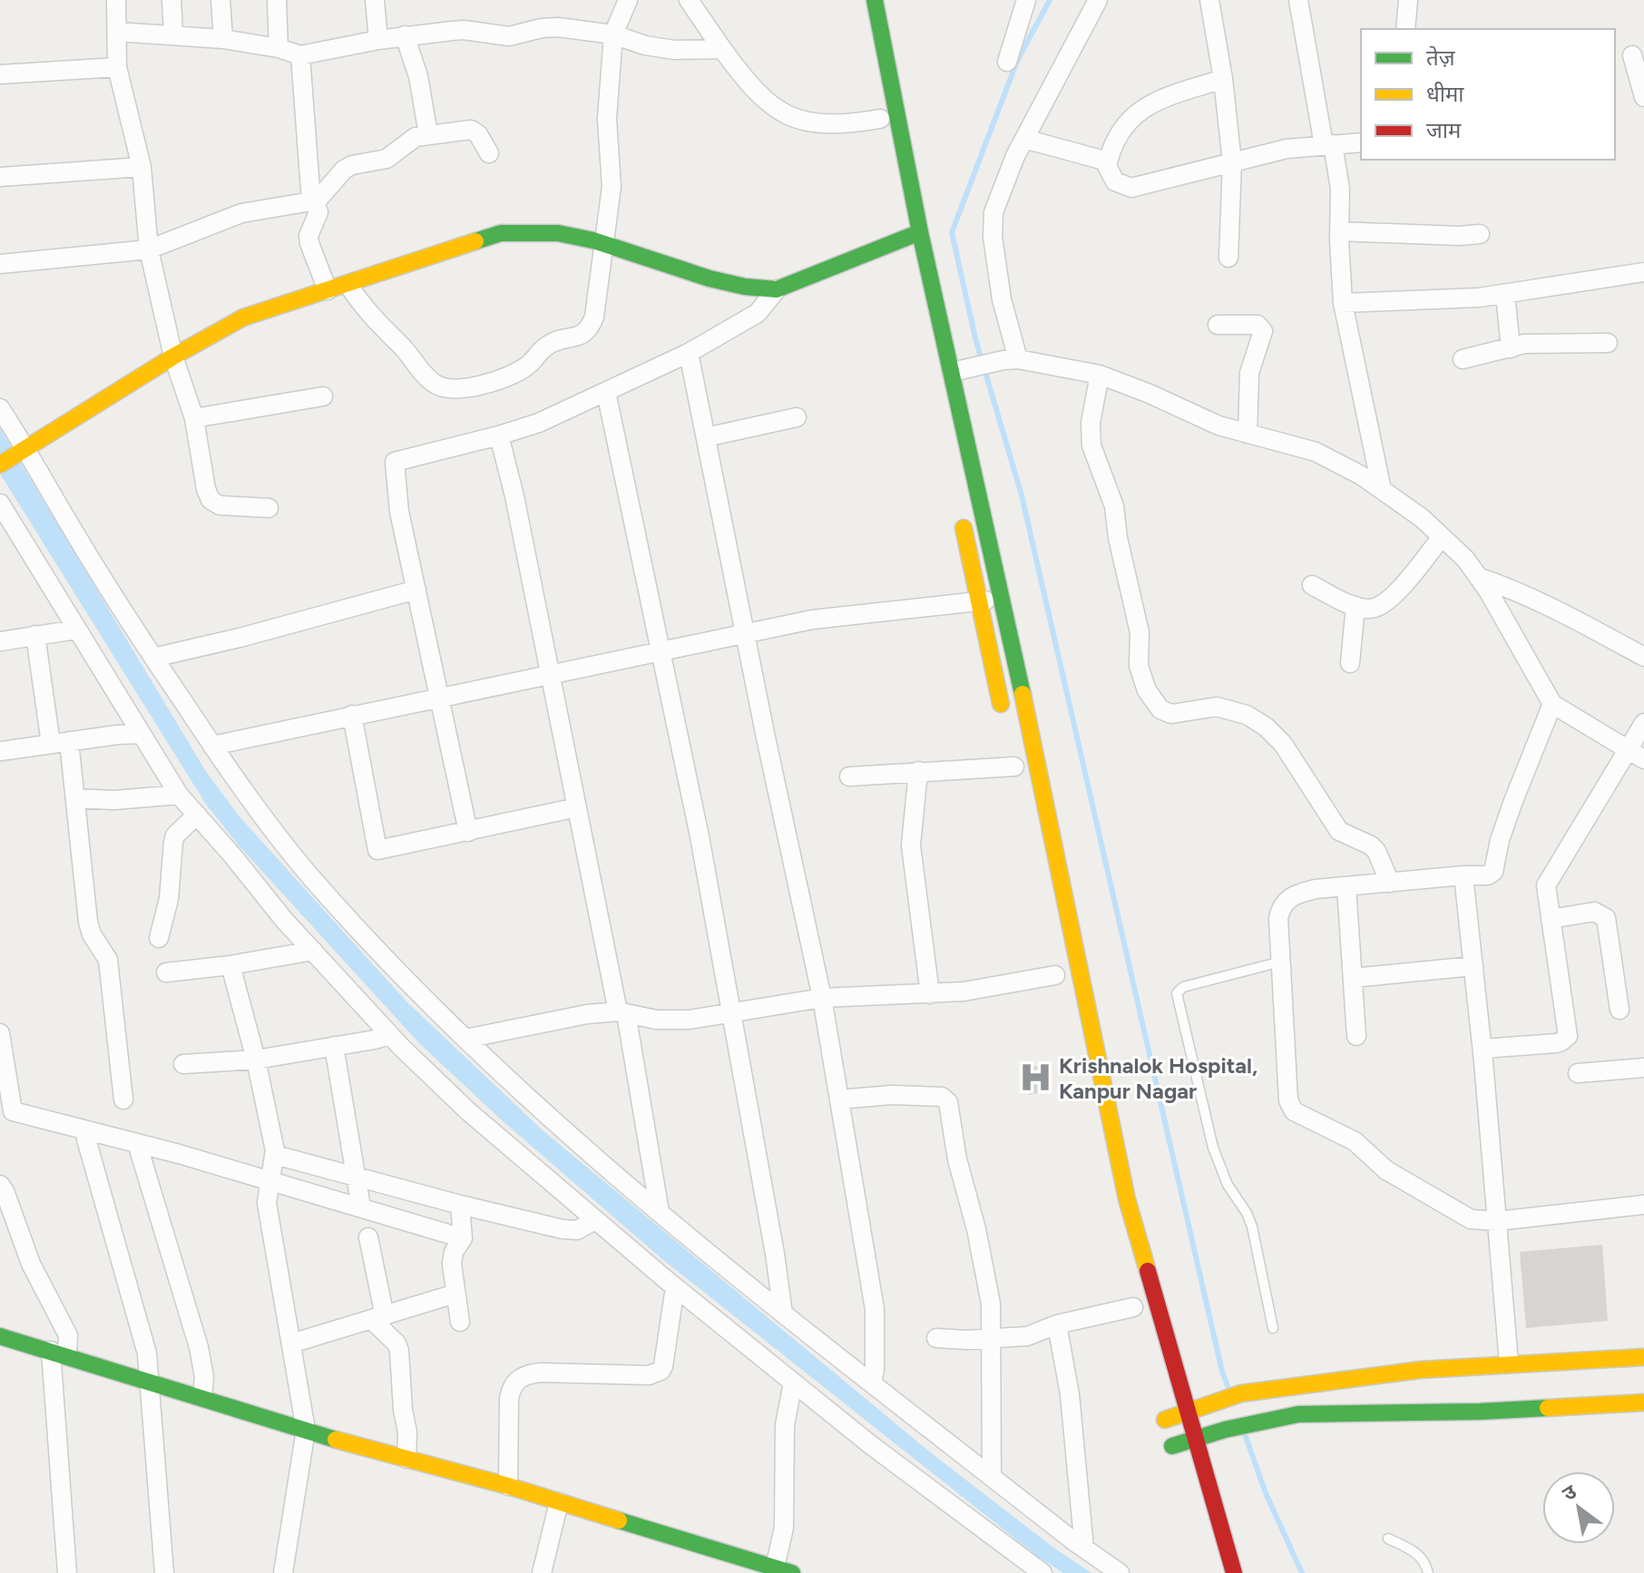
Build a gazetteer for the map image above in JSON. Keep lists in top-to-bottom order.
{
  "places": {
    "hospital": ["Krishnalok Hospital, Kanpur Nagar"]
  },
  "legend": ["तेज़", "धीमा", "जाम"],
  "north": "top left"
}
